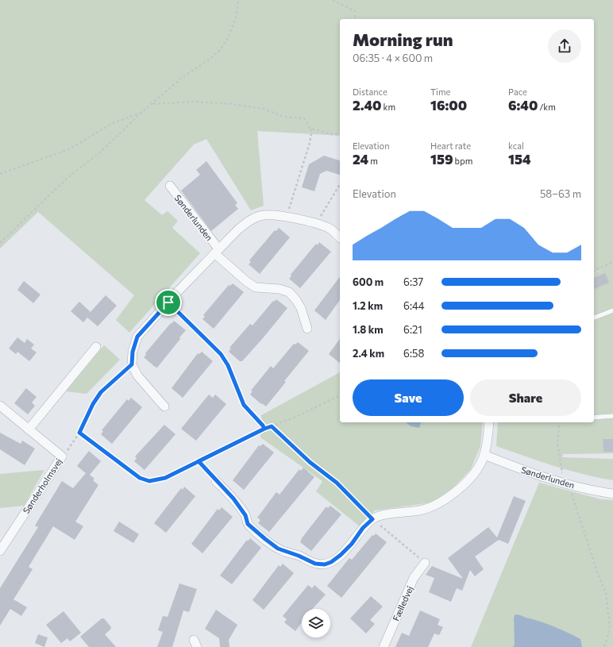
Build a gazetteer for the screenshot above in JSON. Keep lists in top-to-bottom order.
{
  "streets": {
    "street": ["Sønderlunden", "Sønderholmsvej", "Fælledvej"]
  },
  "page": {
    "heading": ["Morning run", "06:35 · 4 × 600 m"],
    "stats": [
      ["Distance", "2.40 km"],
      ["Time", "16:00"],
      ["Pace", "6:40 /km"],
      ["Elevation", "24 m"],
      ["Heart rate", "159 bpm"],
      ["kcal", "154"]
    ],
    "chart": ["Elevation", "58–63 m"],
    "list": [
      {
        "name": "600 m",
        "note": "6:37"
      },
      {
        "name": "1.2 km",
        "note": "6:44"
      },
      {
        "name": "1.8 km",
        "note": "6:21"
      },
      {
        "name": "2.4 km",
        "note": "6:58"
      }
    ],
    "buttons": ["Save", "Share"]
  }
}
